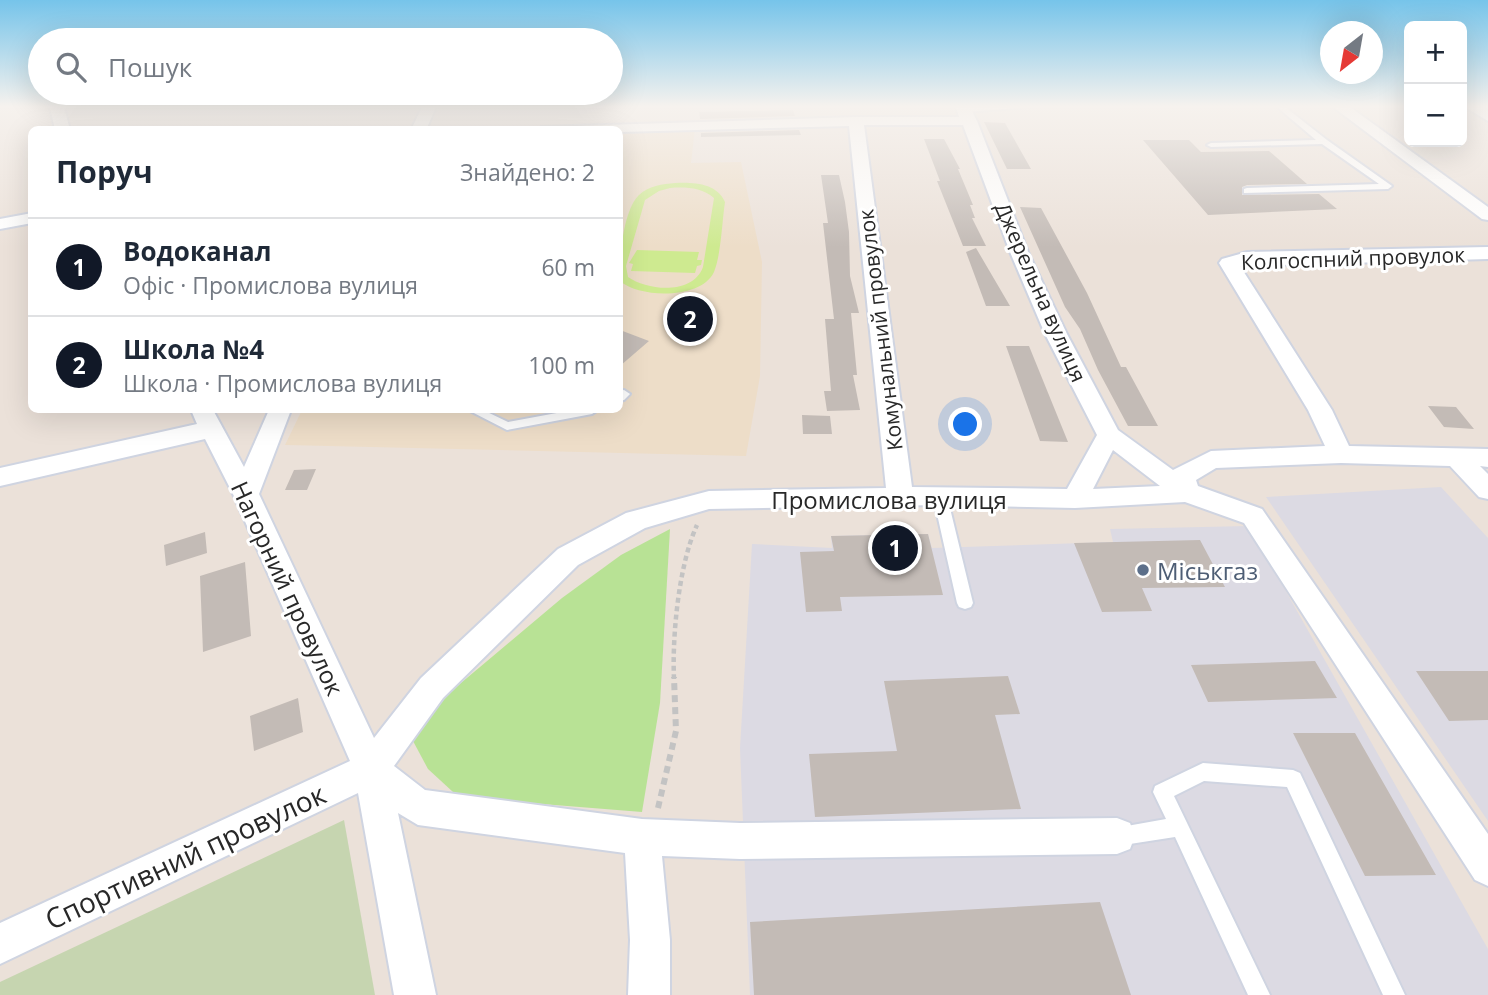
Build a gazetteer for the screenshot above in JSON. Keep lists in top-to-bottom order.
{
  "streets": {
    "street": [
      "Колгоспний провулок",
      "Джерельна вулиця",
      "Комунальний провулок",
      "Промислова вулиця",
      "Нагорний провулок",
      "Спортивний провулок"
    ]
  },
  "crossings": [
    ["Комунальний провулок", "Промислова вулиця"],
    ["Промислова вулиця", "Нагорний провулок"],
    ["Промислова вулиця", "Спортивний провулок"],
    ["Нагорний провулок", "Спортивний провулок"]
  ],
  "places": ["Міськгаз"],
  "north": "bottom left",
  "page": {
    "map_buttons": ["+", "−"],
    "search": "Пошук",
    "heading": ["Поруч", "Знайдено: 2"],
    "list": [
      {
        "mark": "1",
        "name": "Водоканал",
        "note": "Офіс · Промислова вулиця",
        "value": "60 m"
      },
      {
        "mark": "2",
        "name": "Школа №4",
        "note": "Школа · Промислова вулиця",
        "value": "100 m"
      }
    ],
    "pins": ["2", "1"]
  }
}
